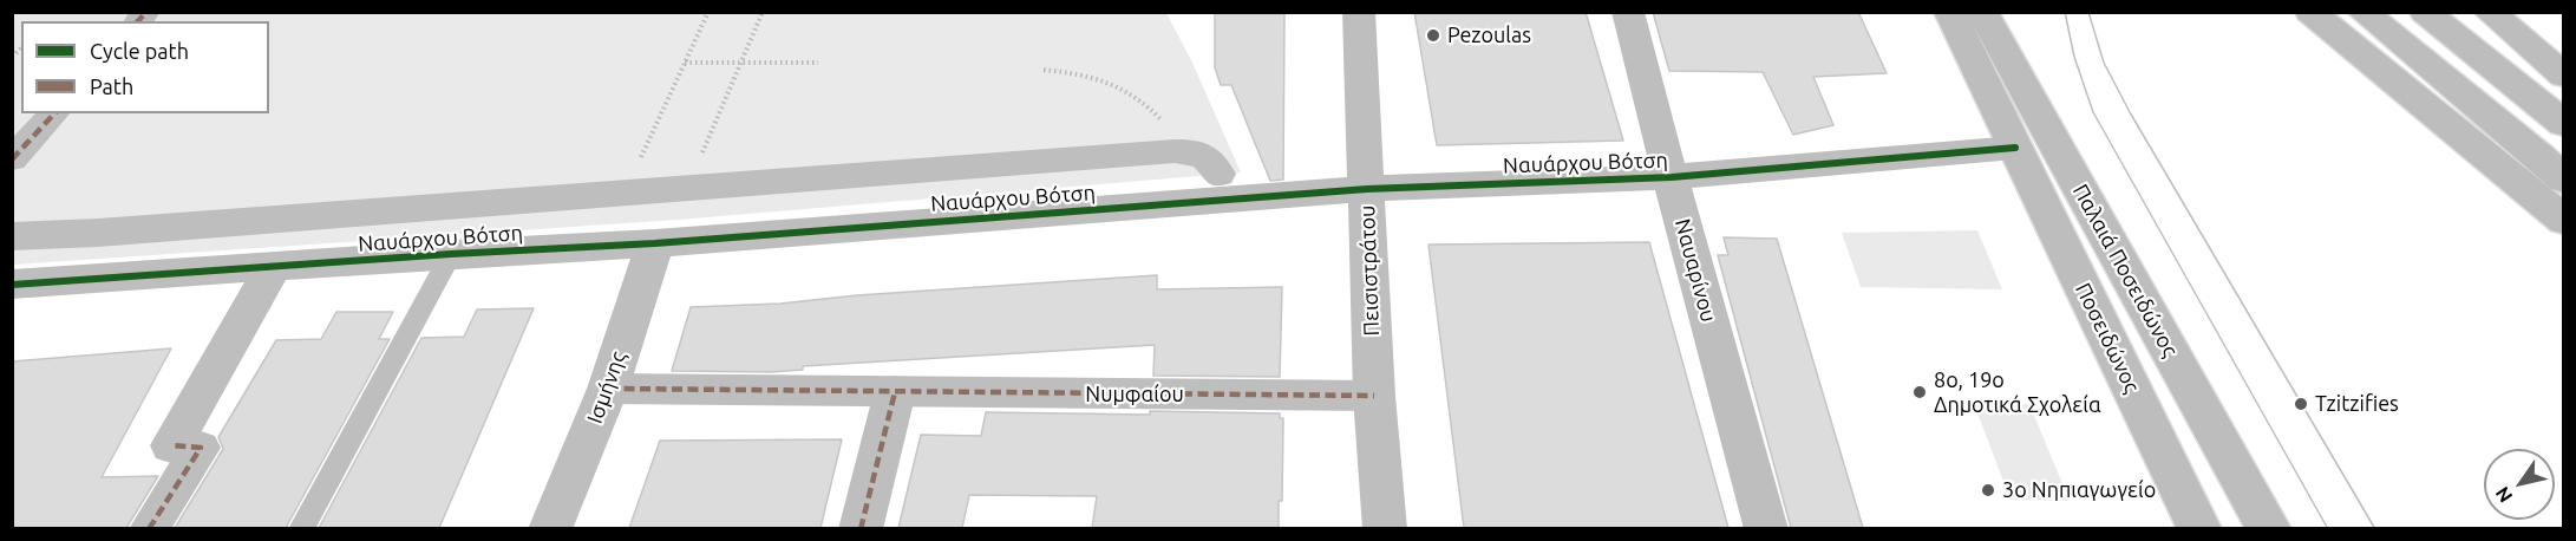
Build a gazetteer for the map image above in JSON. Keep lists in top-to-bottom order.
{
  "streets": {
    "main road": ["Παλαιά Ποσειδώνος", "Ποσειδώνος"],
    "street": [
      "Ναυάρχου Βότση",
      "Πεισιστράτου",
      "Ναυαρίνου",
      "Ισμήνης",
      "Νυμφαίου"
    ]
  },
  "crossings": [
    ["Ναυάρχου Βότση", "Πεισιστράτου"],
    ["Ναυάρχου Βότση", "Ναυαρίνου"],
    ["Ναυάρχου Βότση", "Ποσειδώνος"],
    ["Ναυάρχου Βότση", "Ισμήνης"],
    ["Πεισιστράτου", "Νυμφαίου"],
    ["Ισμήνης", "Νυμφαίου"]
  ],
  "places": [
    "Pezoulas",
    "8ο, 19ο Δημοτικά Σχολεία",
    "Tzitzifies",
    "3ο Νηπιαγωγείο"
  ],
  "legend": ["Cycle path", "Path"],
  "north": "bottom left"
}
